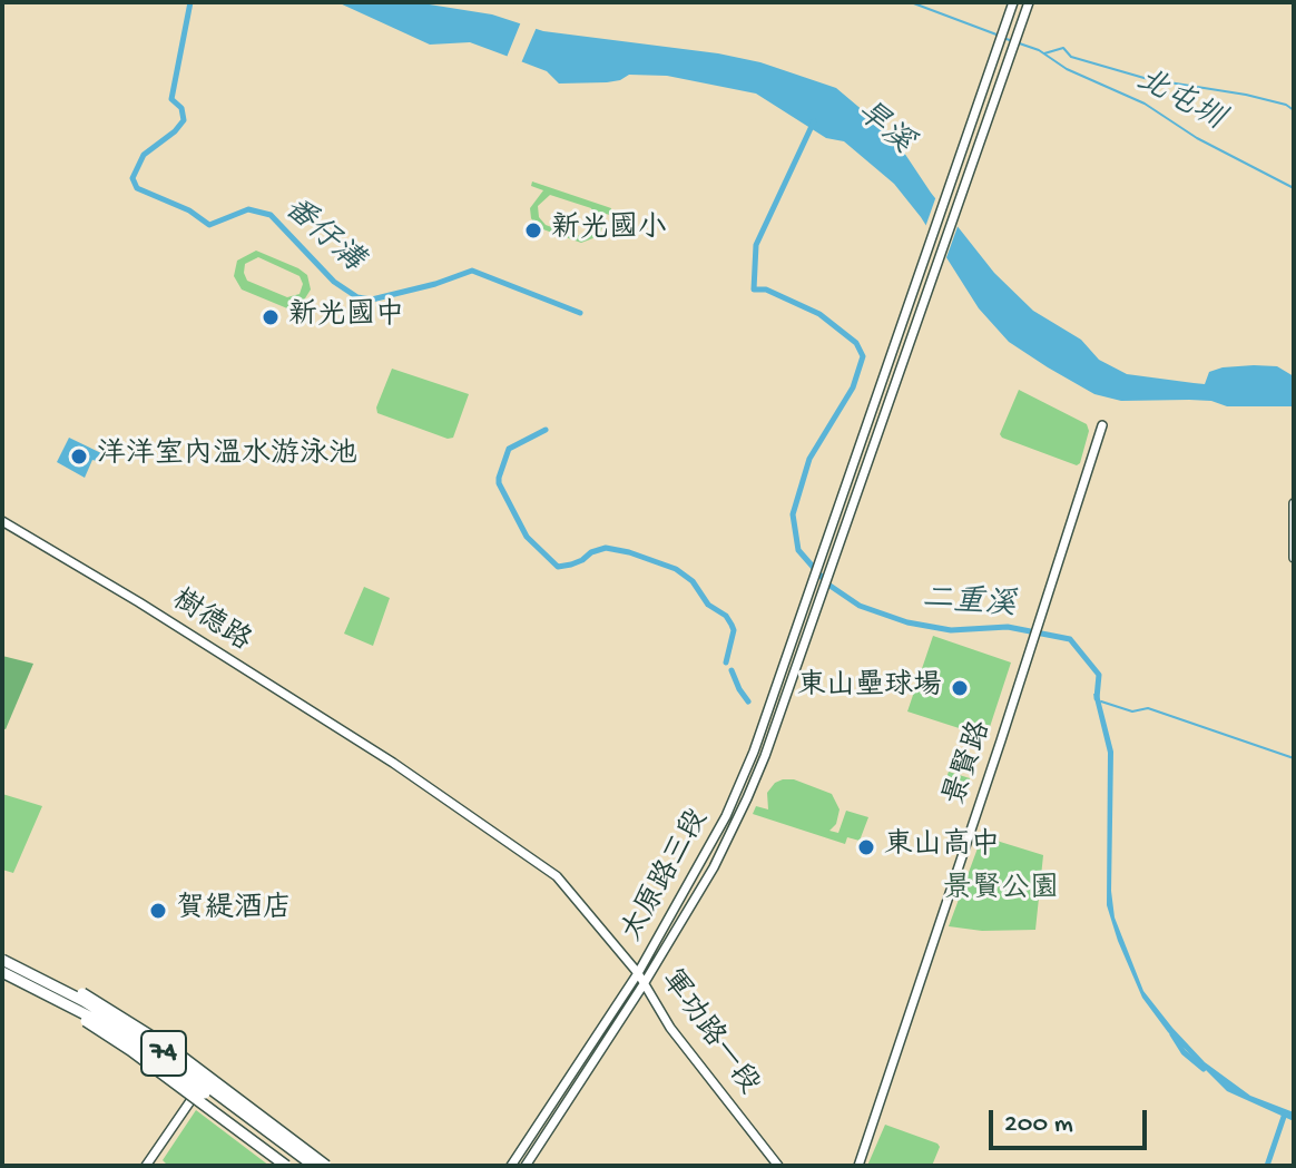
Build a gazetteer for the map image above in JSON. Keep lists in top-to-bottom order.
{
  "streets": {
    "highway": ["74"],
    "main road": [
      "樹德路",
      "景賢路",
      "太原路三段",
      "軍功路一段"
    ]
  },
  "crossings": [
    ["樹德路", "軍功路一段"],
    ["太原路三段", "軍功路一段"]
  ],
  "water": [
    "北屯圳",
    "旱溪",
    "番仔溝",
    "二重溪"
  ],
  "parks": ["景賢公園"],
  "places": [
    "新光國小",
    "新光國中",
    "洋洋室內溫水游泳池",
    "東山壘球場",
    "東山高中",
    "賀緹酒店"
  ],
  "scale_bar": "200 m"
}
